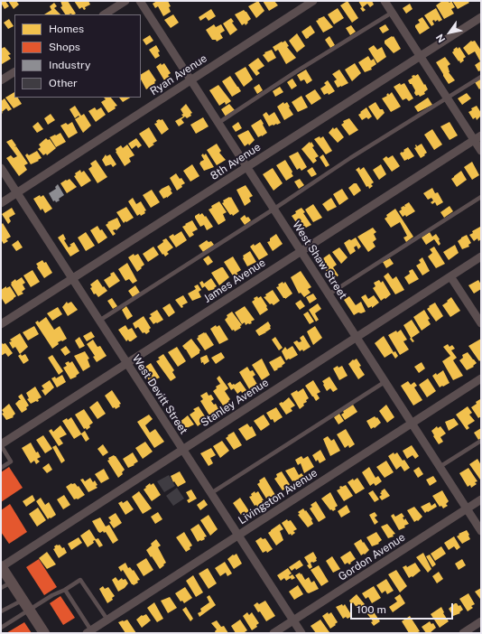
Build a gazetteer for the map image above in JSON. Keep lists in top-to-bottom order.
{
  "streets": {
    "street": [
      "Ryan Avenue",
      "8th Avenue",
      "West Shaw Street",
      "James Avenue",
      "West Devitt Street",
      "Stanley Avenue",
      "Livingston Avenue",
      "Gordon Avenue"
    ]
  },
  "crossings": [
    ["Ryan Avenue", "West Shaw Street"],
    ["Ryan Avenue", "West Devitt Street"],
    ["8th Avenue", "West Shaw Street"],
    ["8th Avenue", "West Devitt Street"],
    ["West Shaw Street", "James Avenue"],
    ["West Shaw Street", "Stanley Avenue"],
    ["West Shaw Street", "Livingston Avenue"],
    ["West Shaw Street", "Gordon Avenue"],
    ["James Avenue", "West Devitt Street"],
    ["West Devitt Street", "Stanley Avenue"],
    ["West Devitt Street", "Livingston Avenue"],
    ["West Devitt Street", "Gordon Avenue"]
  ],
  "legend": [
    "Homes",
    "Shops",
    "Industry",
    "Other"
  ],
  "scale_bar": "100 m",
  "north": "bottom left"
}
